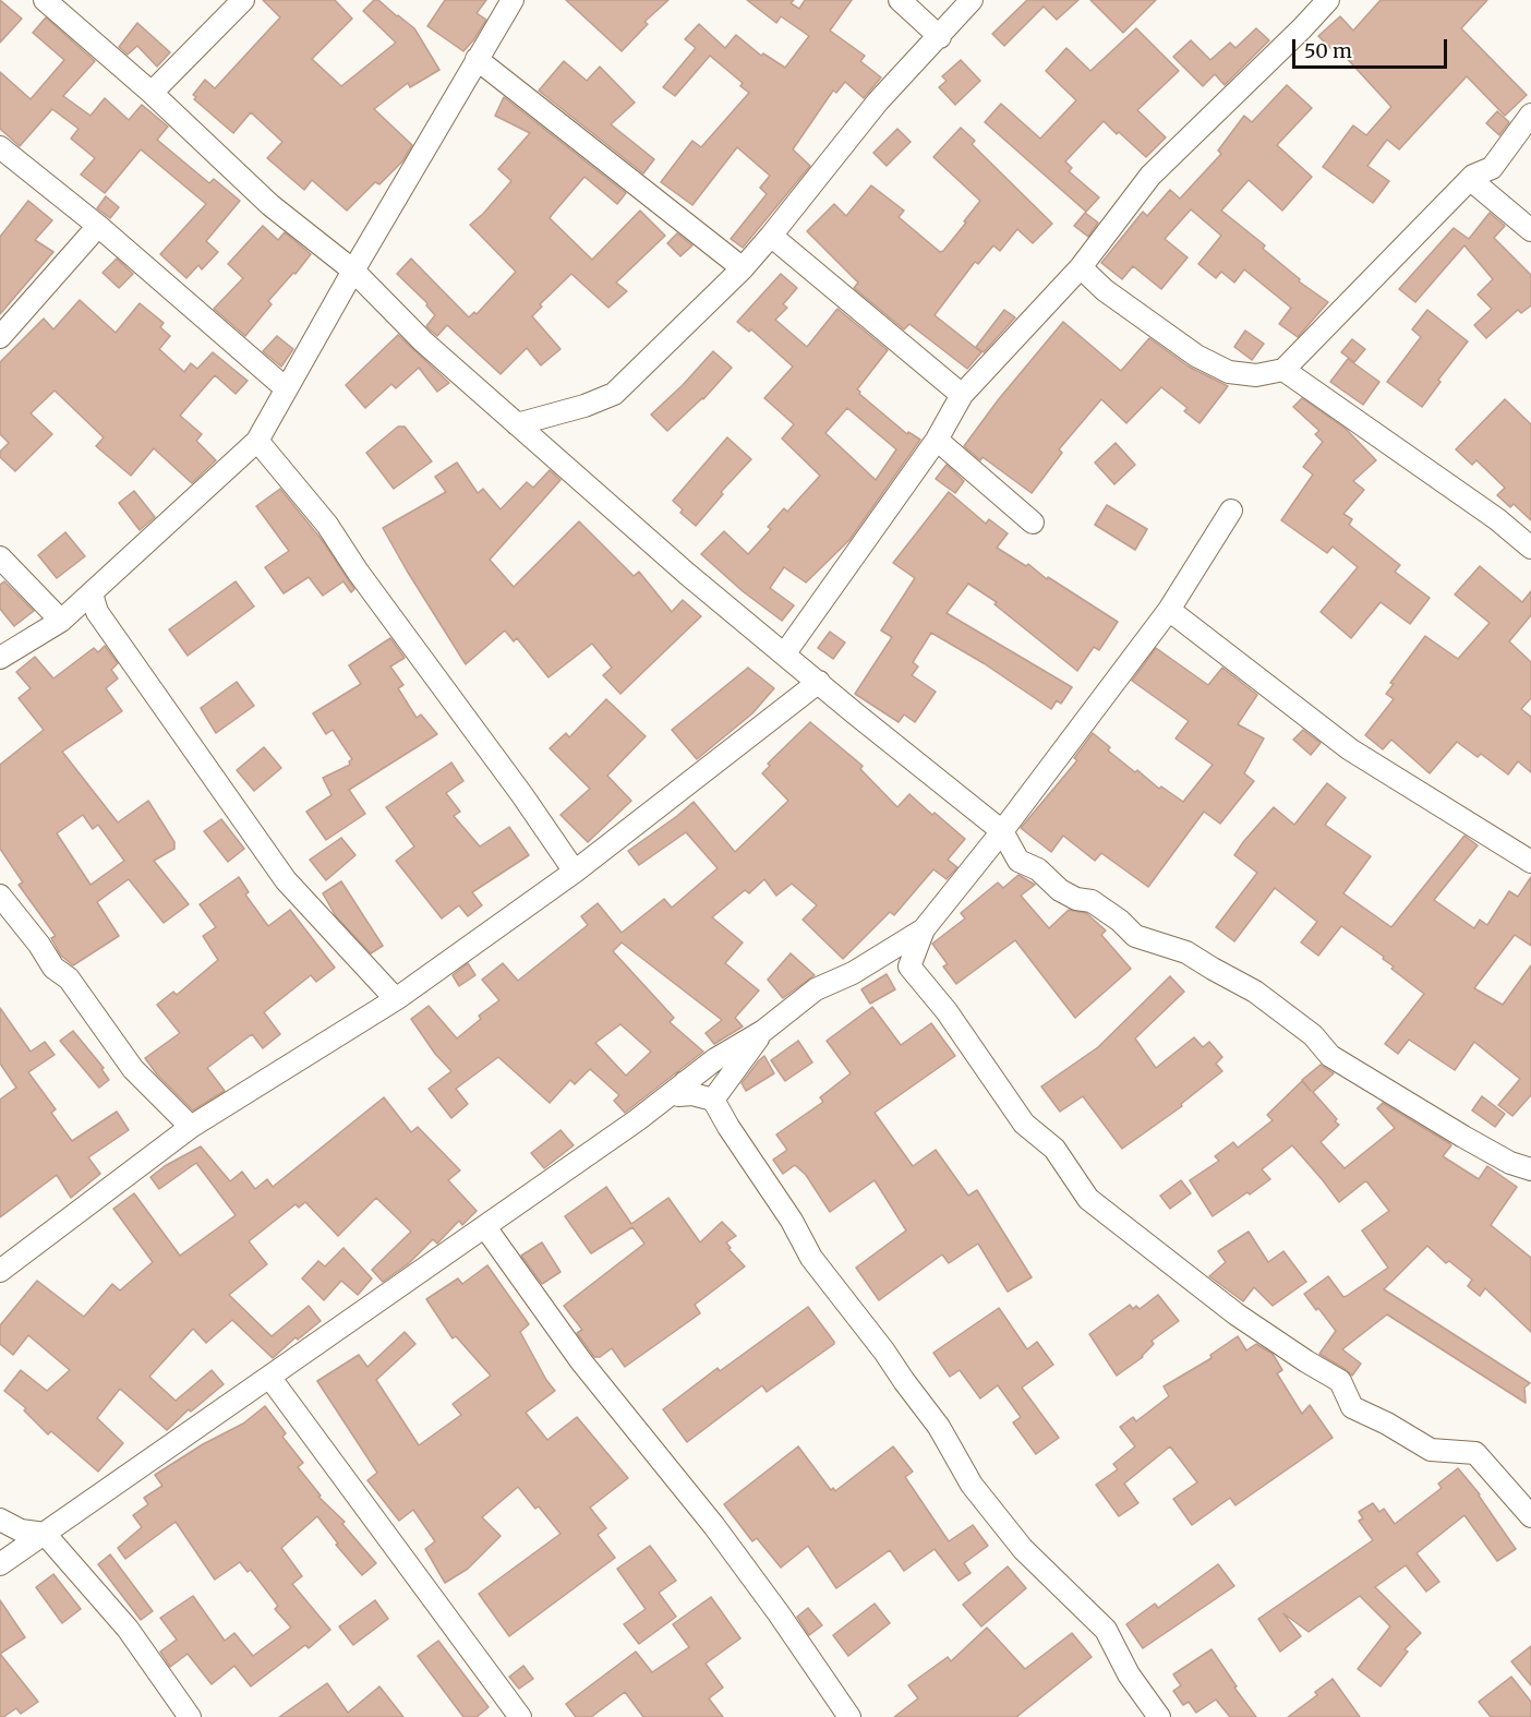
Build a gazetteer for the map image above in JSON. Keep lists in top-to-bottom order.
{
  "scale_bar": "50 m"
}
